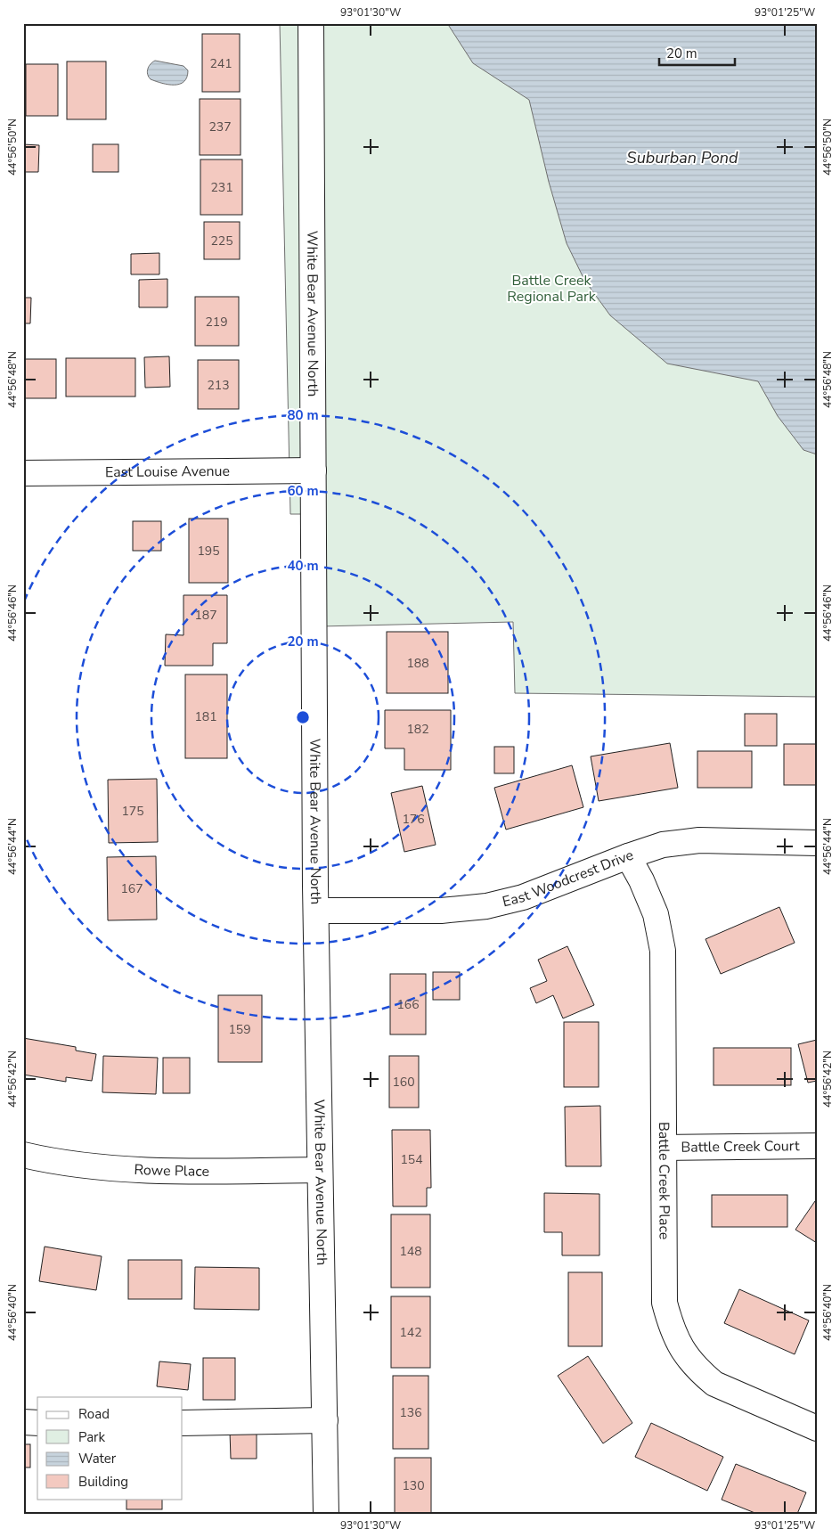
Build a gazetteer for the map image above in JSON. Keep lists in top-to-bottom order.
{
  "streets": {
    "street": [
      "White Bear Avenue North",
      "East Louise Avenue",
      "East Woodcrest Drive",
      "Battle Creek Court",
      "Rowe Place",
      "Battle Creek Place"
    ]
  },
  "crossings": [
    ["White Bear Avenue North", "East Louise Avenue"],
    ["White Bear Avenue North", "East Woodcrest Drive"],
    ["White Bear Avenue North", "Rowe Place"],
    ["East Woodcrest Drive", "Battle Creek Place"],
    ["Battle Creek Court", "Battle Creek Place"]
  ],
  "water": ["Suburban Pond"],
  "parks": ["Battle Creek Regional Park"],
  "house_numbers": [
    "241",
    "237",
    "231",
    "225",
    "219",
    "213",
    "195",
    "187",
    "188",
    "181",
    "182",
    "175",
    "176",
    "167",
    "166",
    "159",
    "160",
    "154",
    "148",
    "142",
    "136",
    "130"
  ],
  "legend": [
    "Road",
    "Park",
    "Water",
    "Building"
  ],
  "scale_bar": "20 m",
  "coordinates": [
    "93°01'30\"W",
    "93°01'25\"W",
    "44°56'50\"N",
    "44°56'48\"N",
    "44°56'46\"N",
    "44°56'44\"N",
    "44°56'42\"N",
    "44°56'40\"N"
  ],
  "rings": [
    "80 m",
    "60 m",
    "40 m",
    "20 m"
  ]
}
